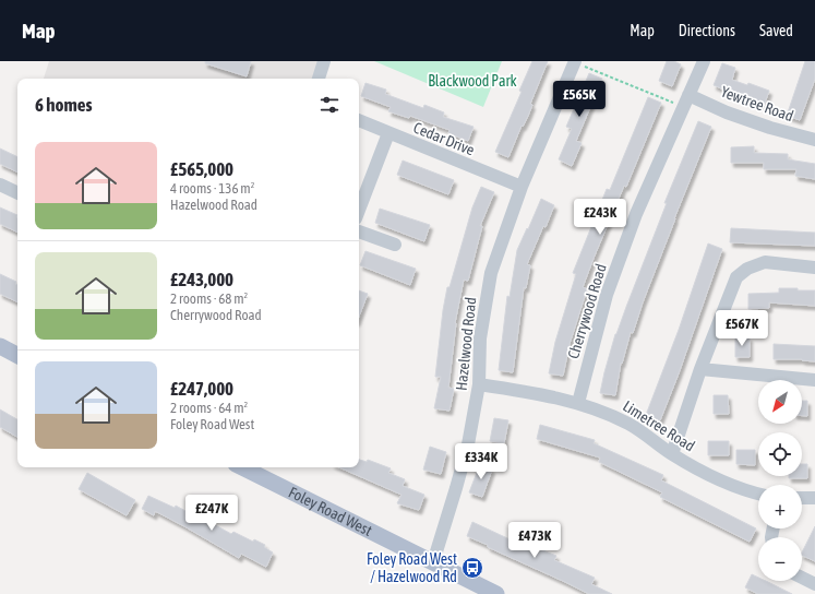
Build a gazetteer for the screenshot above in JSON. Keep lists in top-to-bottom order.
{
  "streets": {
    "main road": ["Foley Road West"],
    "street": [
      "Yewtree Road",
      "Cedar Drive",
      "Cherrywood Road",
      "Hazelwood Road",
      "Limetree Road"
    ]
  },
  "crossings": [
    ["Yewtree Road", "Cherrywood Road"],
    ["Cedar Drive", "Hazelwood Road"],
    ["Cherrywood Road", "Limetree Road"],
    ["Hazelwood Road", "Limetree Road"],
    ["Hazelwood Road", "Foley Road West"]
  ],
  "parks": ["Blackwood Park"],
  "places": {
    "bus stop": ["Foley Road West / Hazelwood Rd"]
  },
  "north": "bottom left",
  "page": {
    "header": "Map",
    "nav": ["Map", "Directions", "Saved"],
    "heading": "6 homes",
    "price": [
      "£565K",
      "£243K",
      "£567K",
      "£334K",
      "£247K",
      "£473K"
    ],
    "list": [
      {
        "name": "£565,000",
        "note": "4 rooms · 136 m² · Hazelwood Road"
      },
      {
        "name": "£243,000",
        "note": "2 rooms · 68 m² · Cherrywood Road"
      },
      {
        "name": "£247,000",
        "note": "2 rooms · 64 m² · Foley Road West"
      }
    ],
    "map_buttons": ["+", "−"]
  }
}
